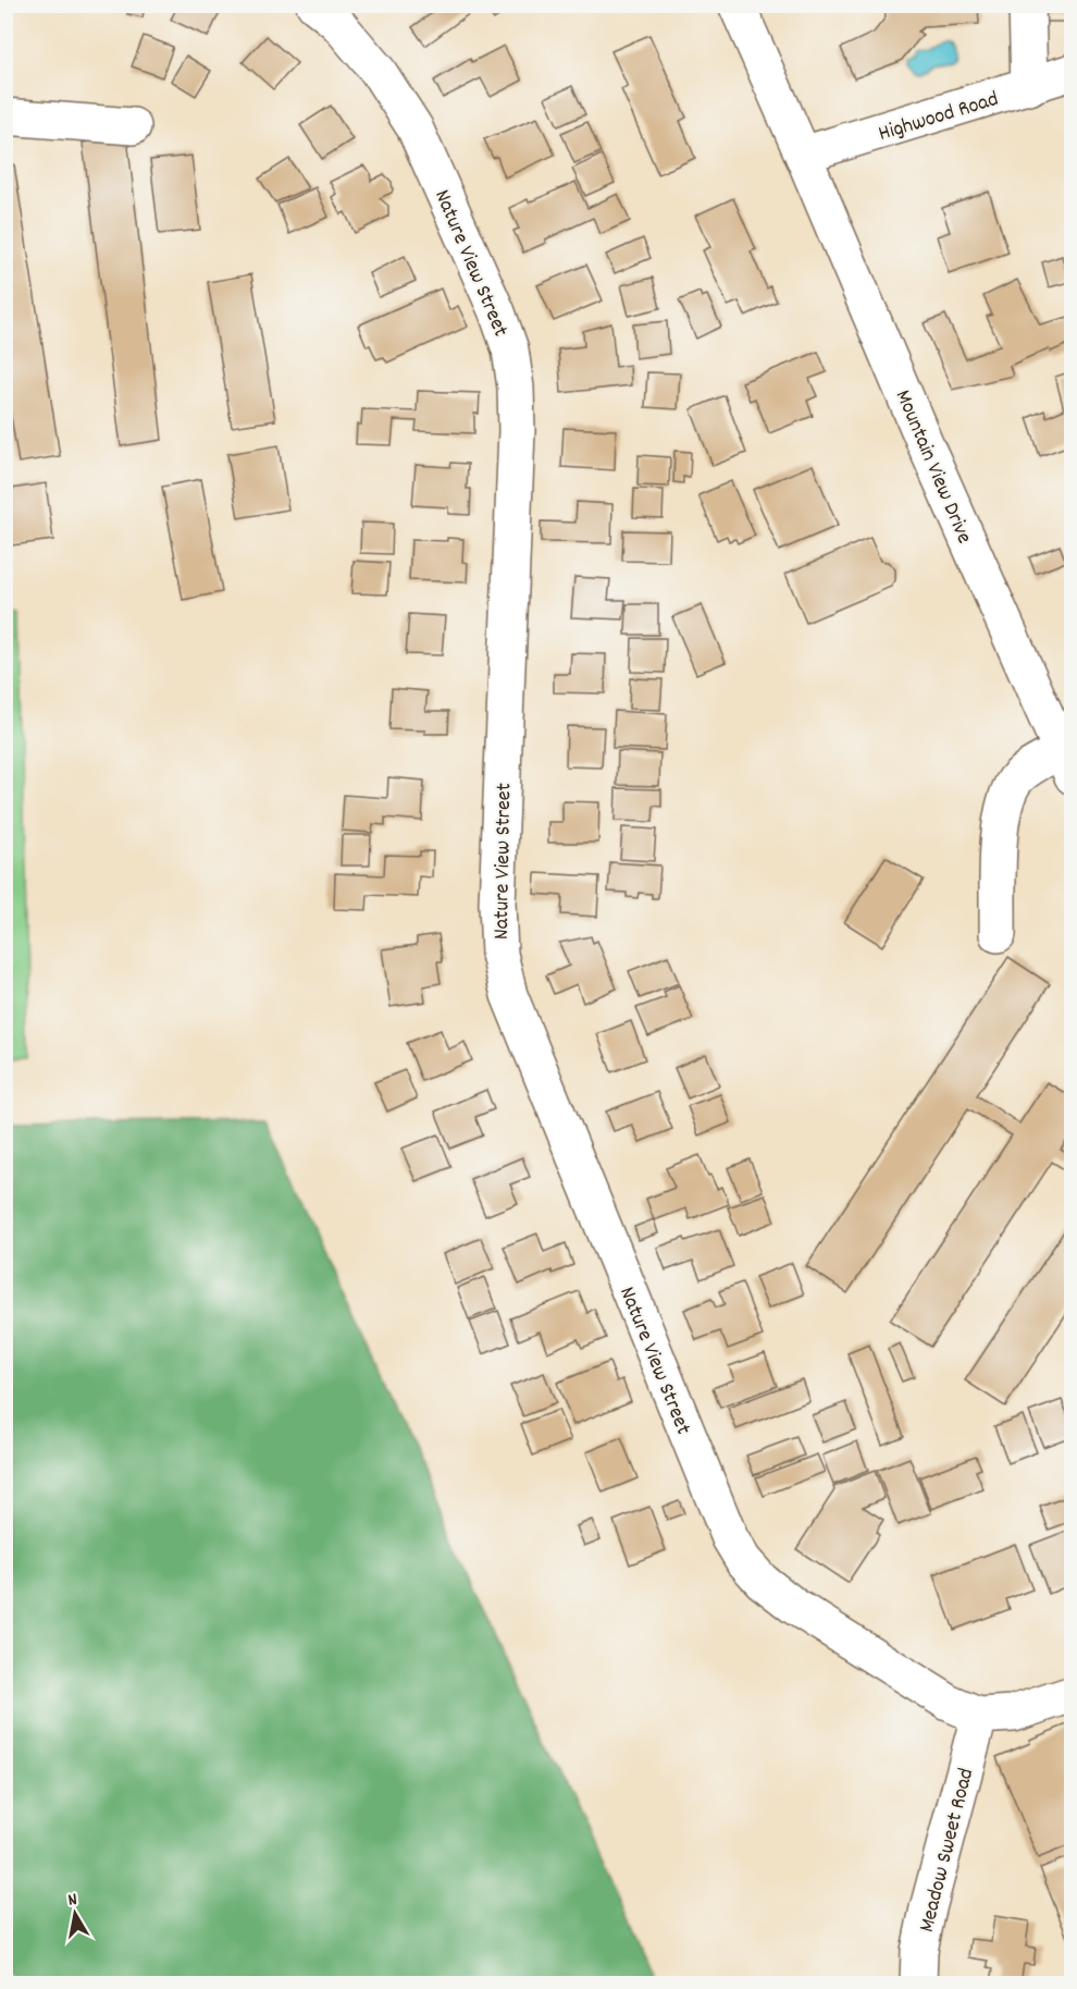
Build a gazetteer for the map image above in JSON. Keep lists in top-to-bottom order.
{
  "streets": {
    "street": [
      "Highwood Road",
      "Nature View Street",
      "Mountain View Drive",
      "Meadow Sweet Road"
    ]
  },
  "crossings": [
    ["Highwood Road", "Mountain View Drive"],
    ["Nature View Street", "Meadow Sweet Road"]
  ],
  "north": "top"
}
